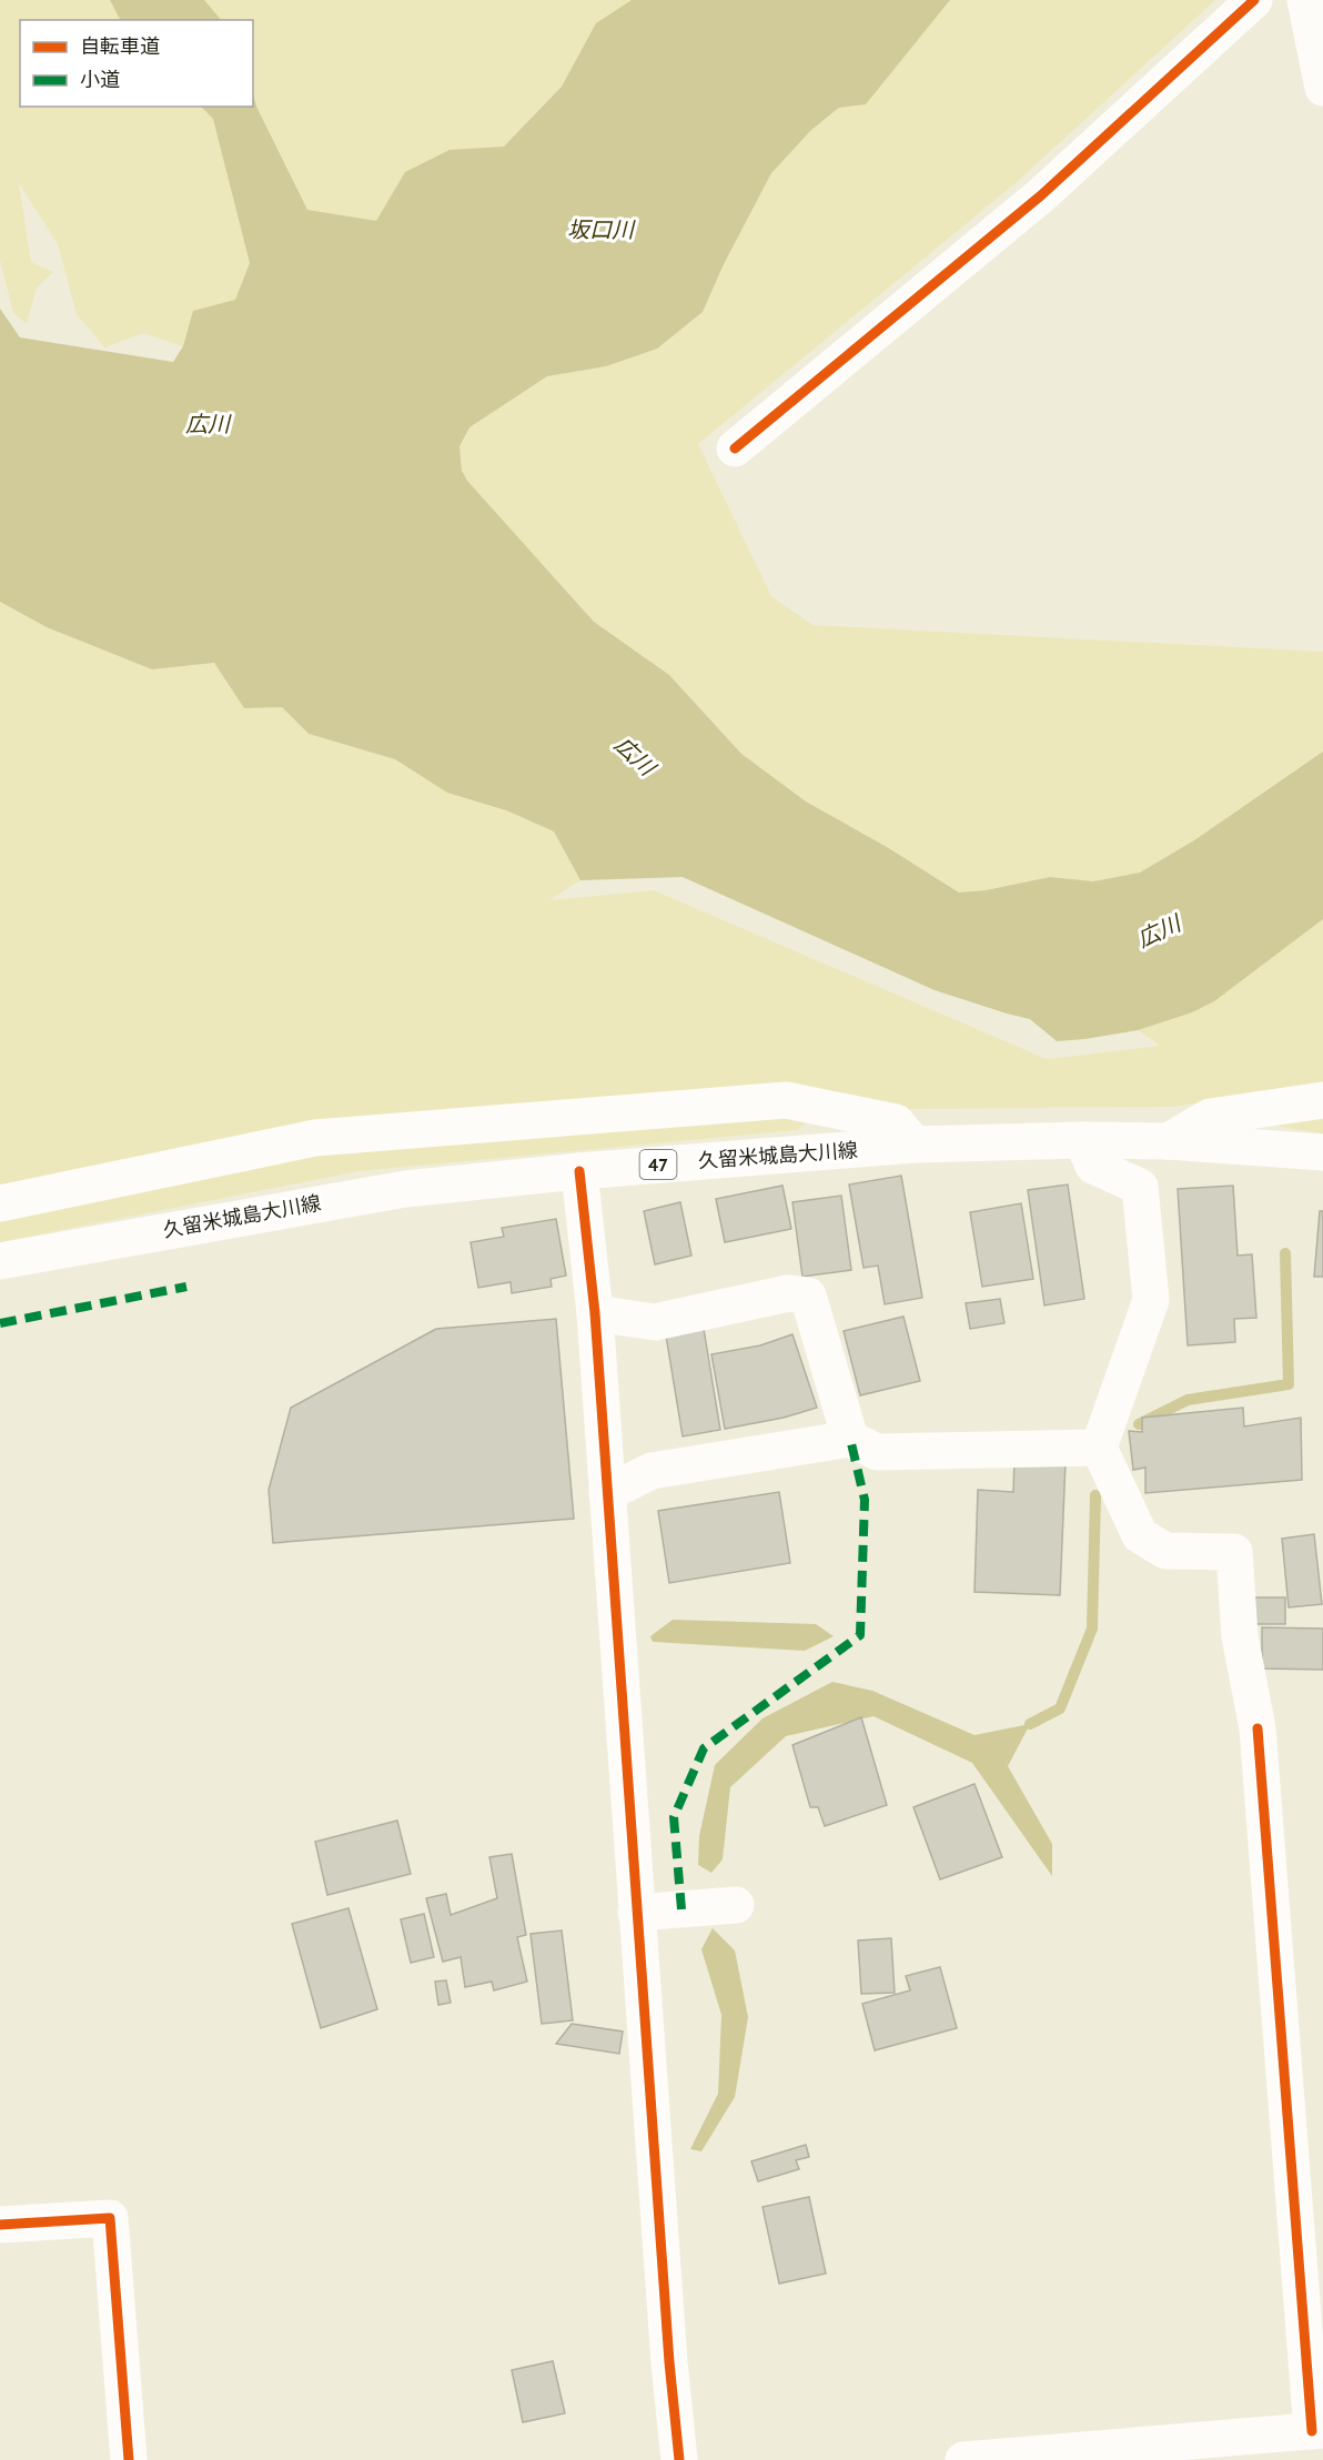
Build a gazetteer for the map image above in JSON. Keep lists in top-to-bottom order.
{
  "streets": {
    "street": ["久留米城島大川線", "47"]
  },
  "water": ["坂口川", "広川"],
  "legend": ["自転車道", "小道"]
}
